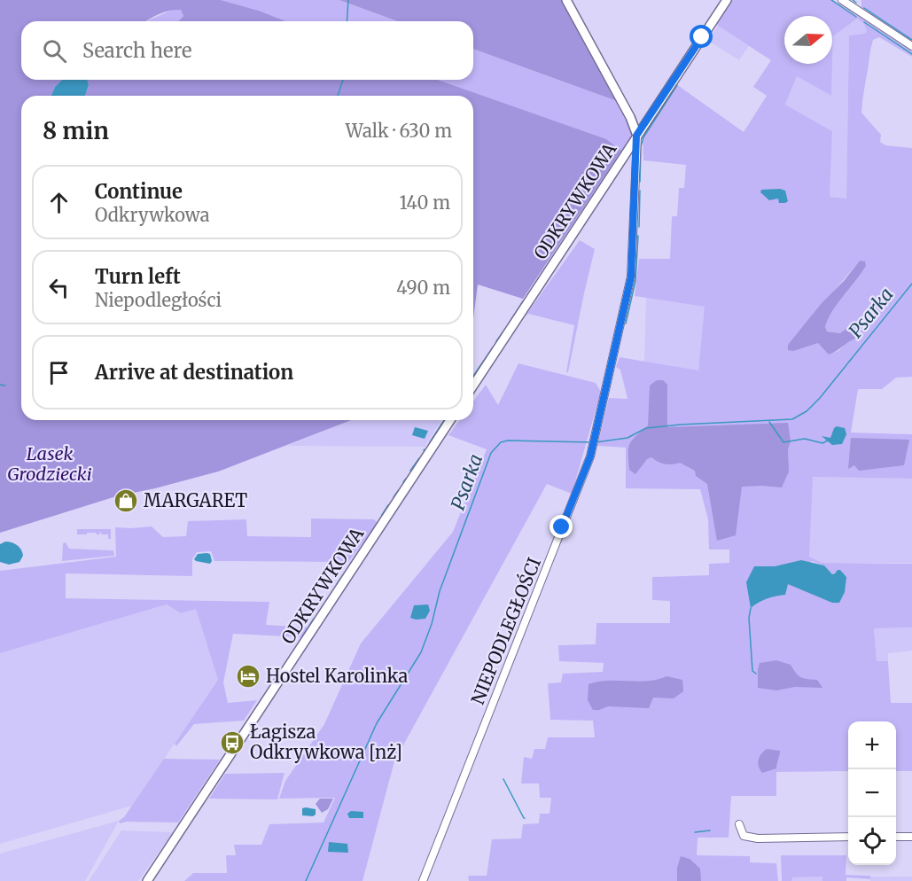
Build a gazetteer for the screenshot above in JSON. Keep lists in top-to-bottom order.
{
  "streets": {
    "street": ["ODKRYWKOWA", "NIEPODLEGŁOŚCI"]
  },
  "crossings": [
    ["ODKRYWKOWA", "NIEPODLEGŁOŚCI"]
  ],
  "water": ["Psarka"],
  "parks": ["Lasek Grodziecki"],
  "places": {
    "shop": ["MARGARET"],
    "hotel": ["Hostel Karolinka"],
    "bus stop": ["Łagisza Odkrywkowa [nż]"]
  },
  "north": "right",
  "page": {
    "search": "Search here",
    "heading": ["8 min", "Walk · 630 m"],
    "list": [
      ["Continue", "Odkrywkowa", "140 m"],
      ["Turn left", "Niepodległości", "490 m"],
      "Arrive at destination"
    ],
    "map_buttons": ["+", "−"]
  }
}
